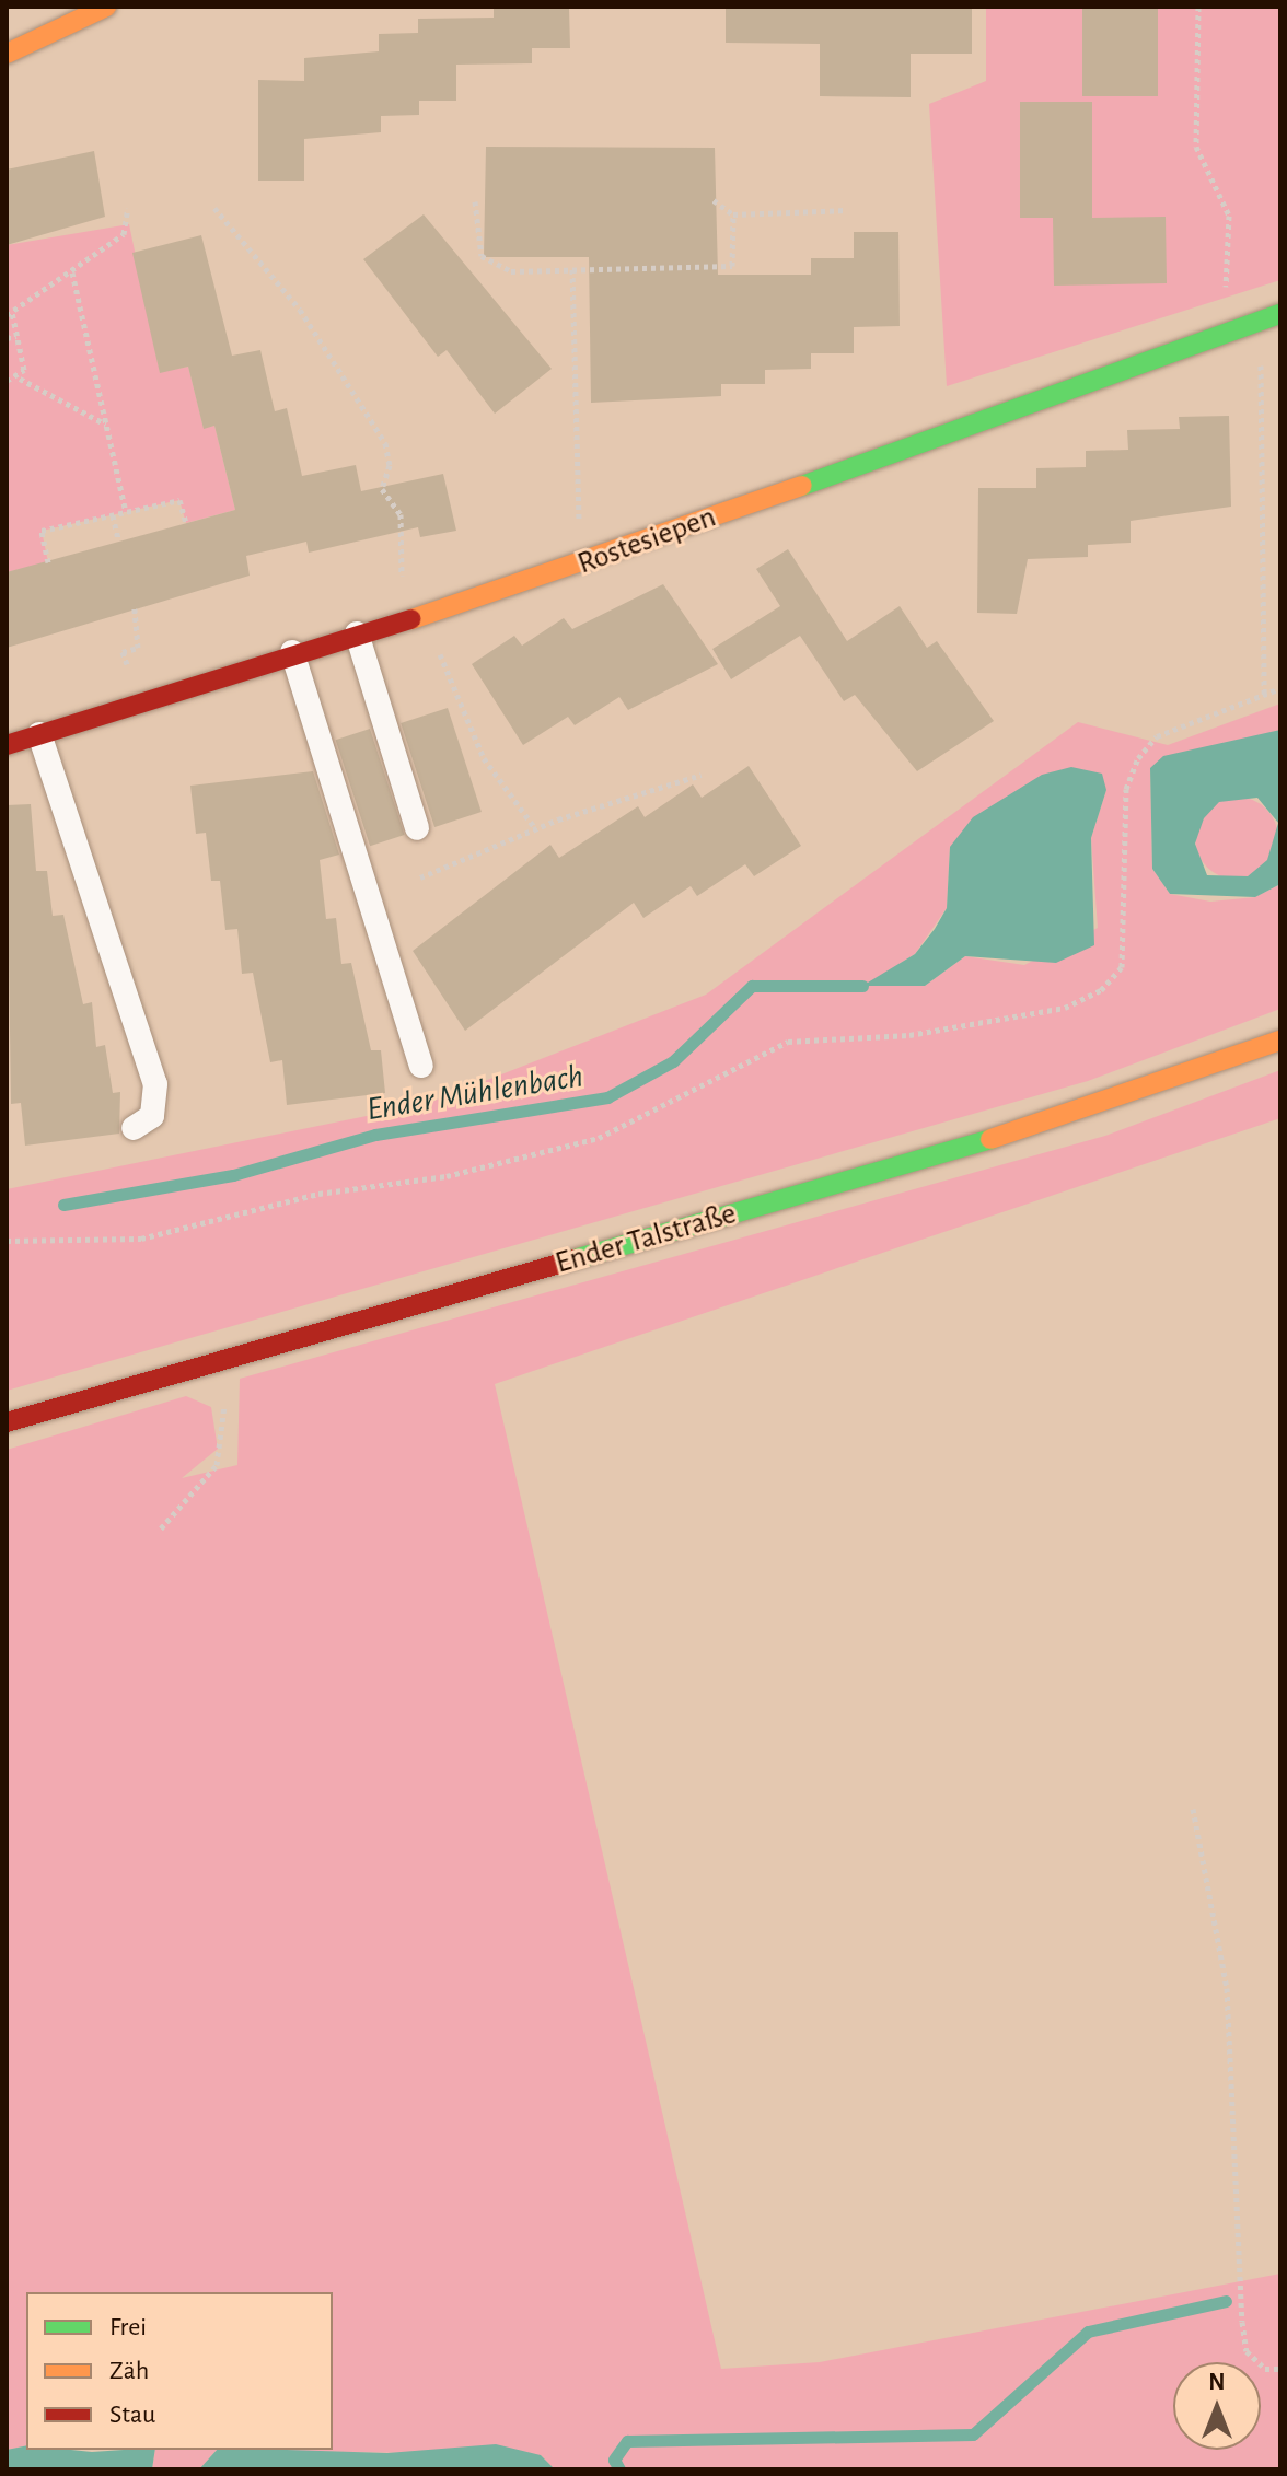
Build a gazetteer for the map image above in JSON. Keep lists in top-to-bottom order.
{
  "streets": {
    "street": ["Rostesiepen", "Ender Talstraße"]
  },
  "water": ["Ender Mühlenbach"],
  "legend": ["Frei", "Zäh", "Stau"],
  "north": "top"
}
